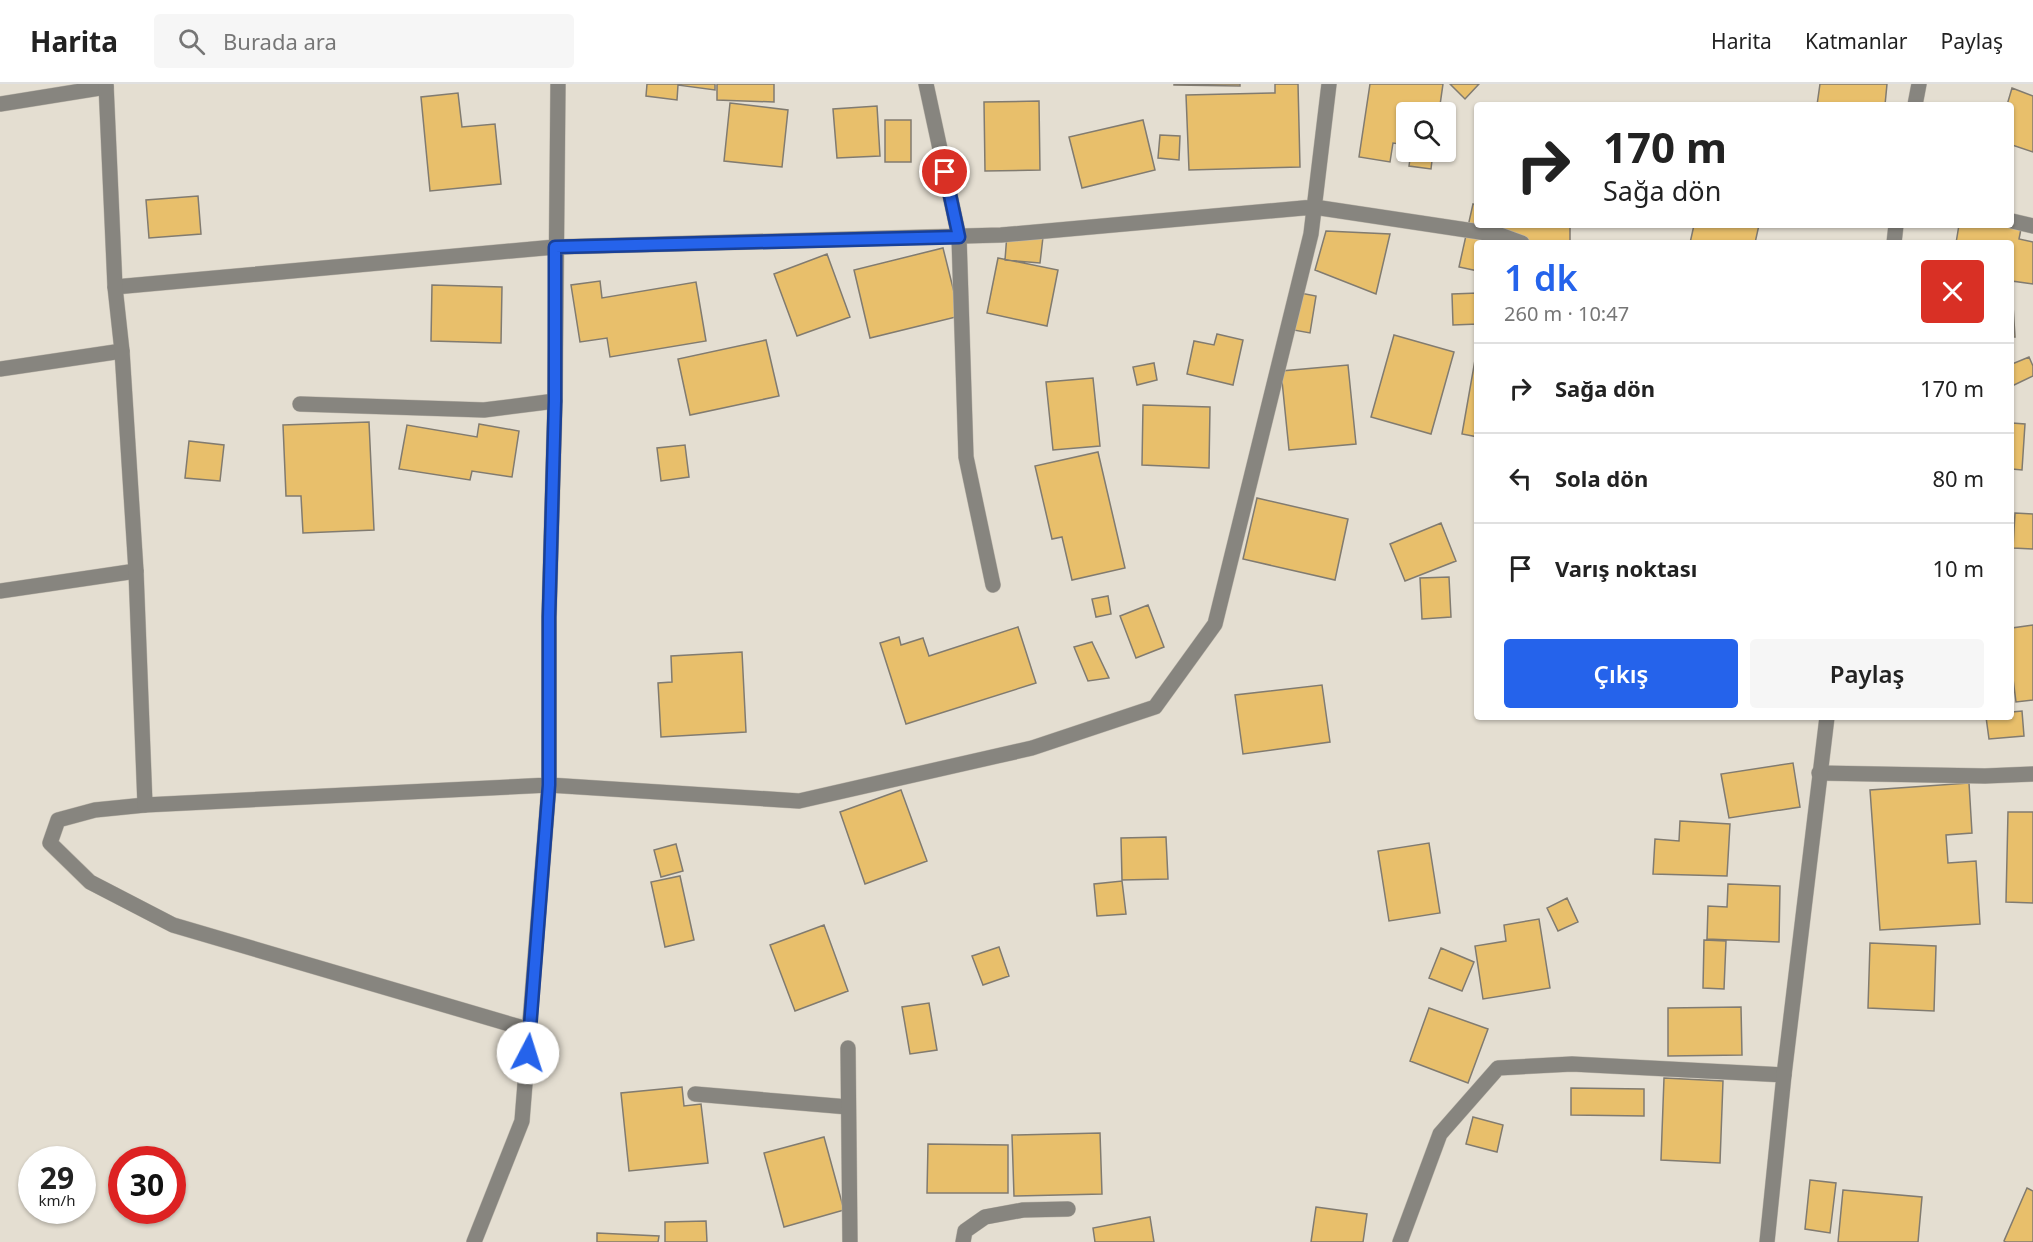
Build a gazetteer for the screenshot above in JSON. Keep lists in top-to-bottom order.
{
  "page": {
    "header": "Harita",
    "search": "Burada ara",
    "nav": ["Harita", "Katmanlar", "Paylaş"],
    "turn": ["170 m", "Sağa dön"],
    "heading": ["1 dk", "260 m · 10:47"],
    "list": [
      {
        "name": "Sağa dön",
        "value": "170 m"
      },
      {
        "name": "Sola dön",
        "value": "80 m"
      },
      {
        "name": "Varış noktası",
        "value": "10 m"
      }
    ],
    "buttons": ["Çıkış", "Paylaş"],
    "speed": "29 km/h",
    "limit": "30"
  }
}
